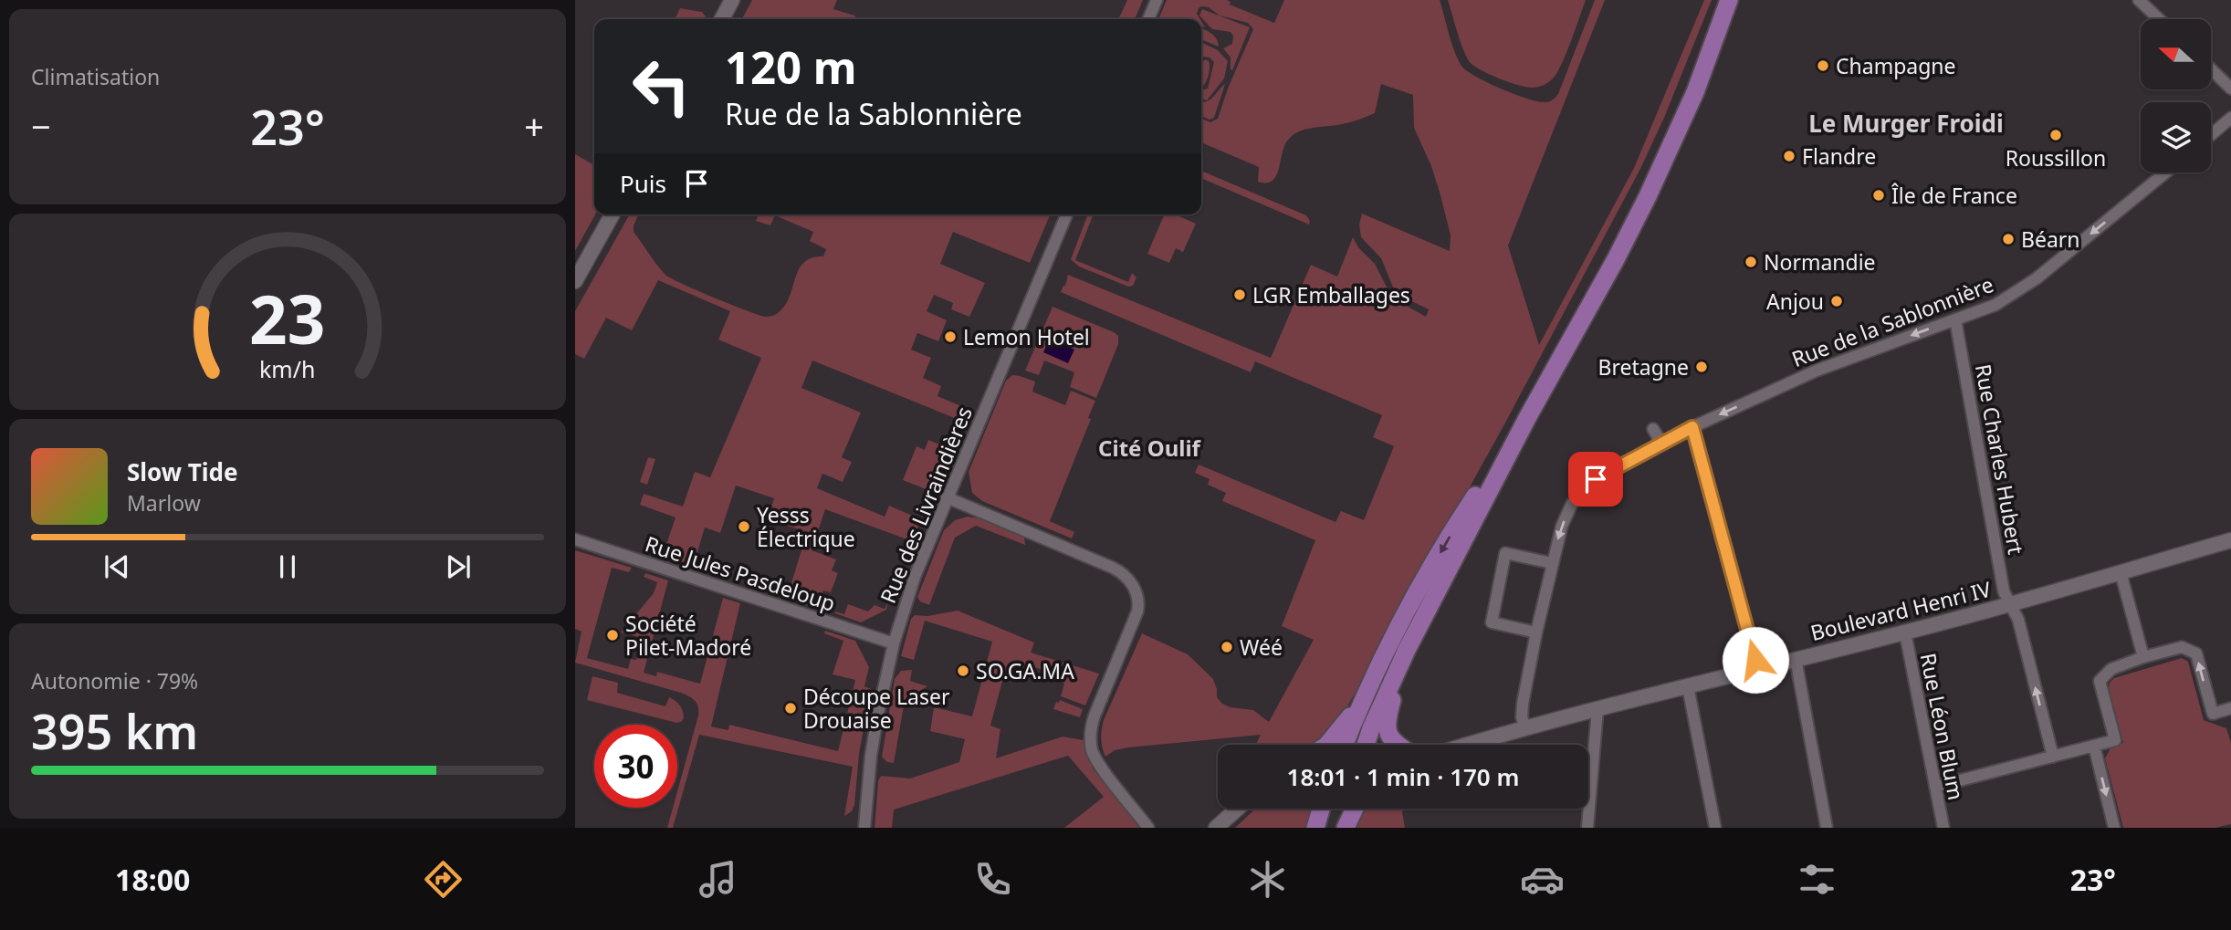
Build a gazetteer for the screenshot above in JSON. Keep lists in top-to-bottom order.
{
  "streets": {
    "street": [
      "Rue de la Sablonnière",
      "Rue Charles Hubert",
      "Rue des Livraindières",
      "Rue Jules Pasdeloup",
      "Boulevard Henri IV",
      "Rue Léon Blum"
    ]
  },
  "crossings": [
    ["Rue de la Sablonnière", "Rue Charles Hubert"],
    ["Rue de la Sablonnière", "Boulevard Henri IV"],
    ["Rue Charles Hubert", "Boulevard Henri IV"],
    ["Rue des Livraindières", "Rue Jules Pasdeloup"],
    ["Boulevard Henri IV", "Rue Léon Blum"]
  ],
  "one_way": ["Rue de la Sablonnière", "Rue Charles Hubert"],
  "districts": ["Le Murger Froidi", "Cité Oulif"],
  "places": [
    "Champagne",
    "Roussillon",
    "Flandre",
    "Île de France",
    "Béarn",
    "Normandie",
    "LGR Emballages",
    "Anjou",
    "Lemon Hotel",
    "Bretagne",
    "Yesss Électrique",
    "Société Pilet-Madoré",
    "Wéé",
    "SO.GA.MA",
    "Découpe Laser Drouaise"
  ],
  "north": "left",
  "page": {
    "tile": [
      "Climatisation",
      ["Autonomie · 79%", "395 km"]
    ],
    "turn": ["120 m", "Rue de la Sablonnière"],
    "heat": ["−", "23°", "+"],
    "then": "Puis",
    "song": ["Slow Tide", "Marlow"],
    "limit": "30",
    "trip": "18:01 · 1 min · 170 m",
    "tabs": ["18:00", "23°"],
    "gauge": ["23", "km/h"]
  }
}
